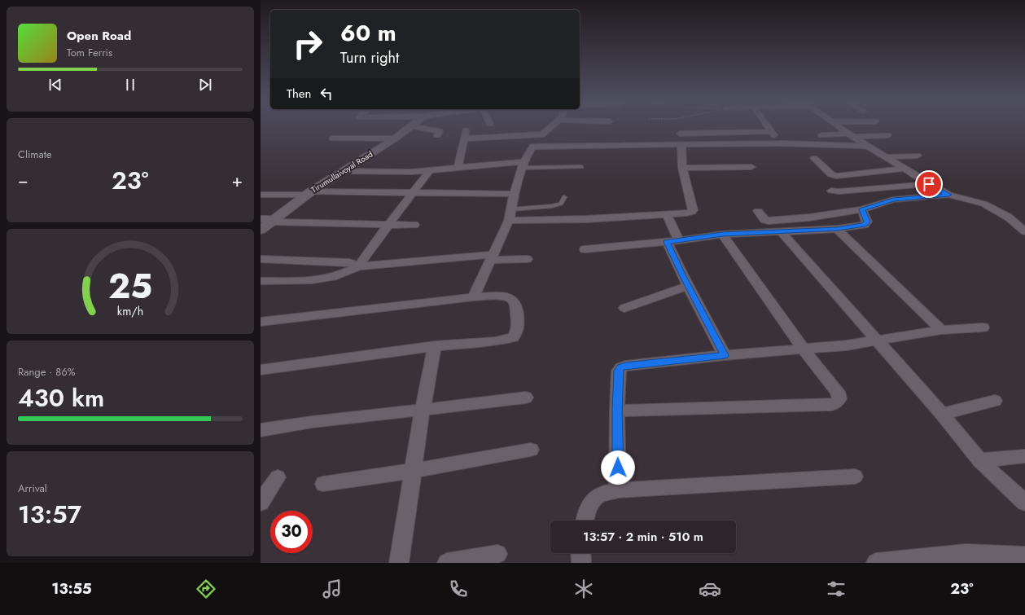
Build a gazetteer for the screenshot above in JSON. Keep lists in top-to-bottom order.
{
  "streets": {
    "street": ["Tirumullaivoyal Road"]
  },
  "page": {
    "turn": ["60 m", "Turn right"],
    "song": ["Open Road", "Tom Ferris"],
    "then": "Then",
    "tile": [
      "Climate",
      ["Range · 86%", "430 km"],
      ["Arrival", "13:57"]
    ],
    "heat": ["−", "23°", "+"],
    "limit": "30",
    "trip": "13:57 · 2 min · 510 m",
    "tabs": ["13:55", "23°"],
    "gauge": ["25", "km/h"]
  }
}
